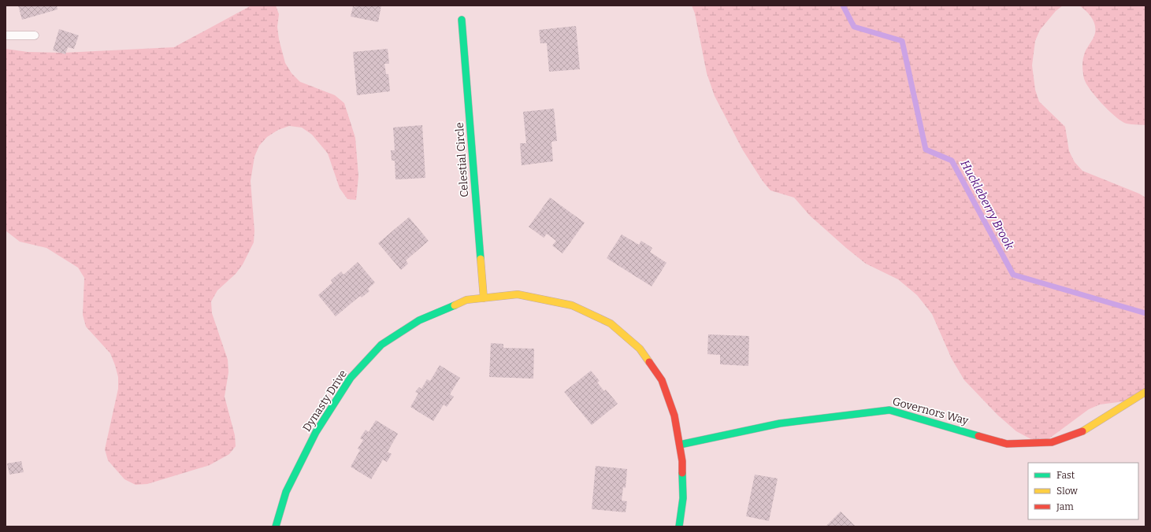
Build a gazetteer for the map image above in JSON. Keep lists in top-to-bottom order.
{
  "streets": {
    "street": ["Celestial Circle", "Dynasty Drive", "Governors Way"]
  },
  "crossings": [
    ["Celestial Circle", "Dynasty Drive"],
    ["Dynasty Drive", "Governors Way"]
  ],
  "water": ["Huckleberry Brook"],
  "legend": ["Fast", "Slow", "Jam"]
}
